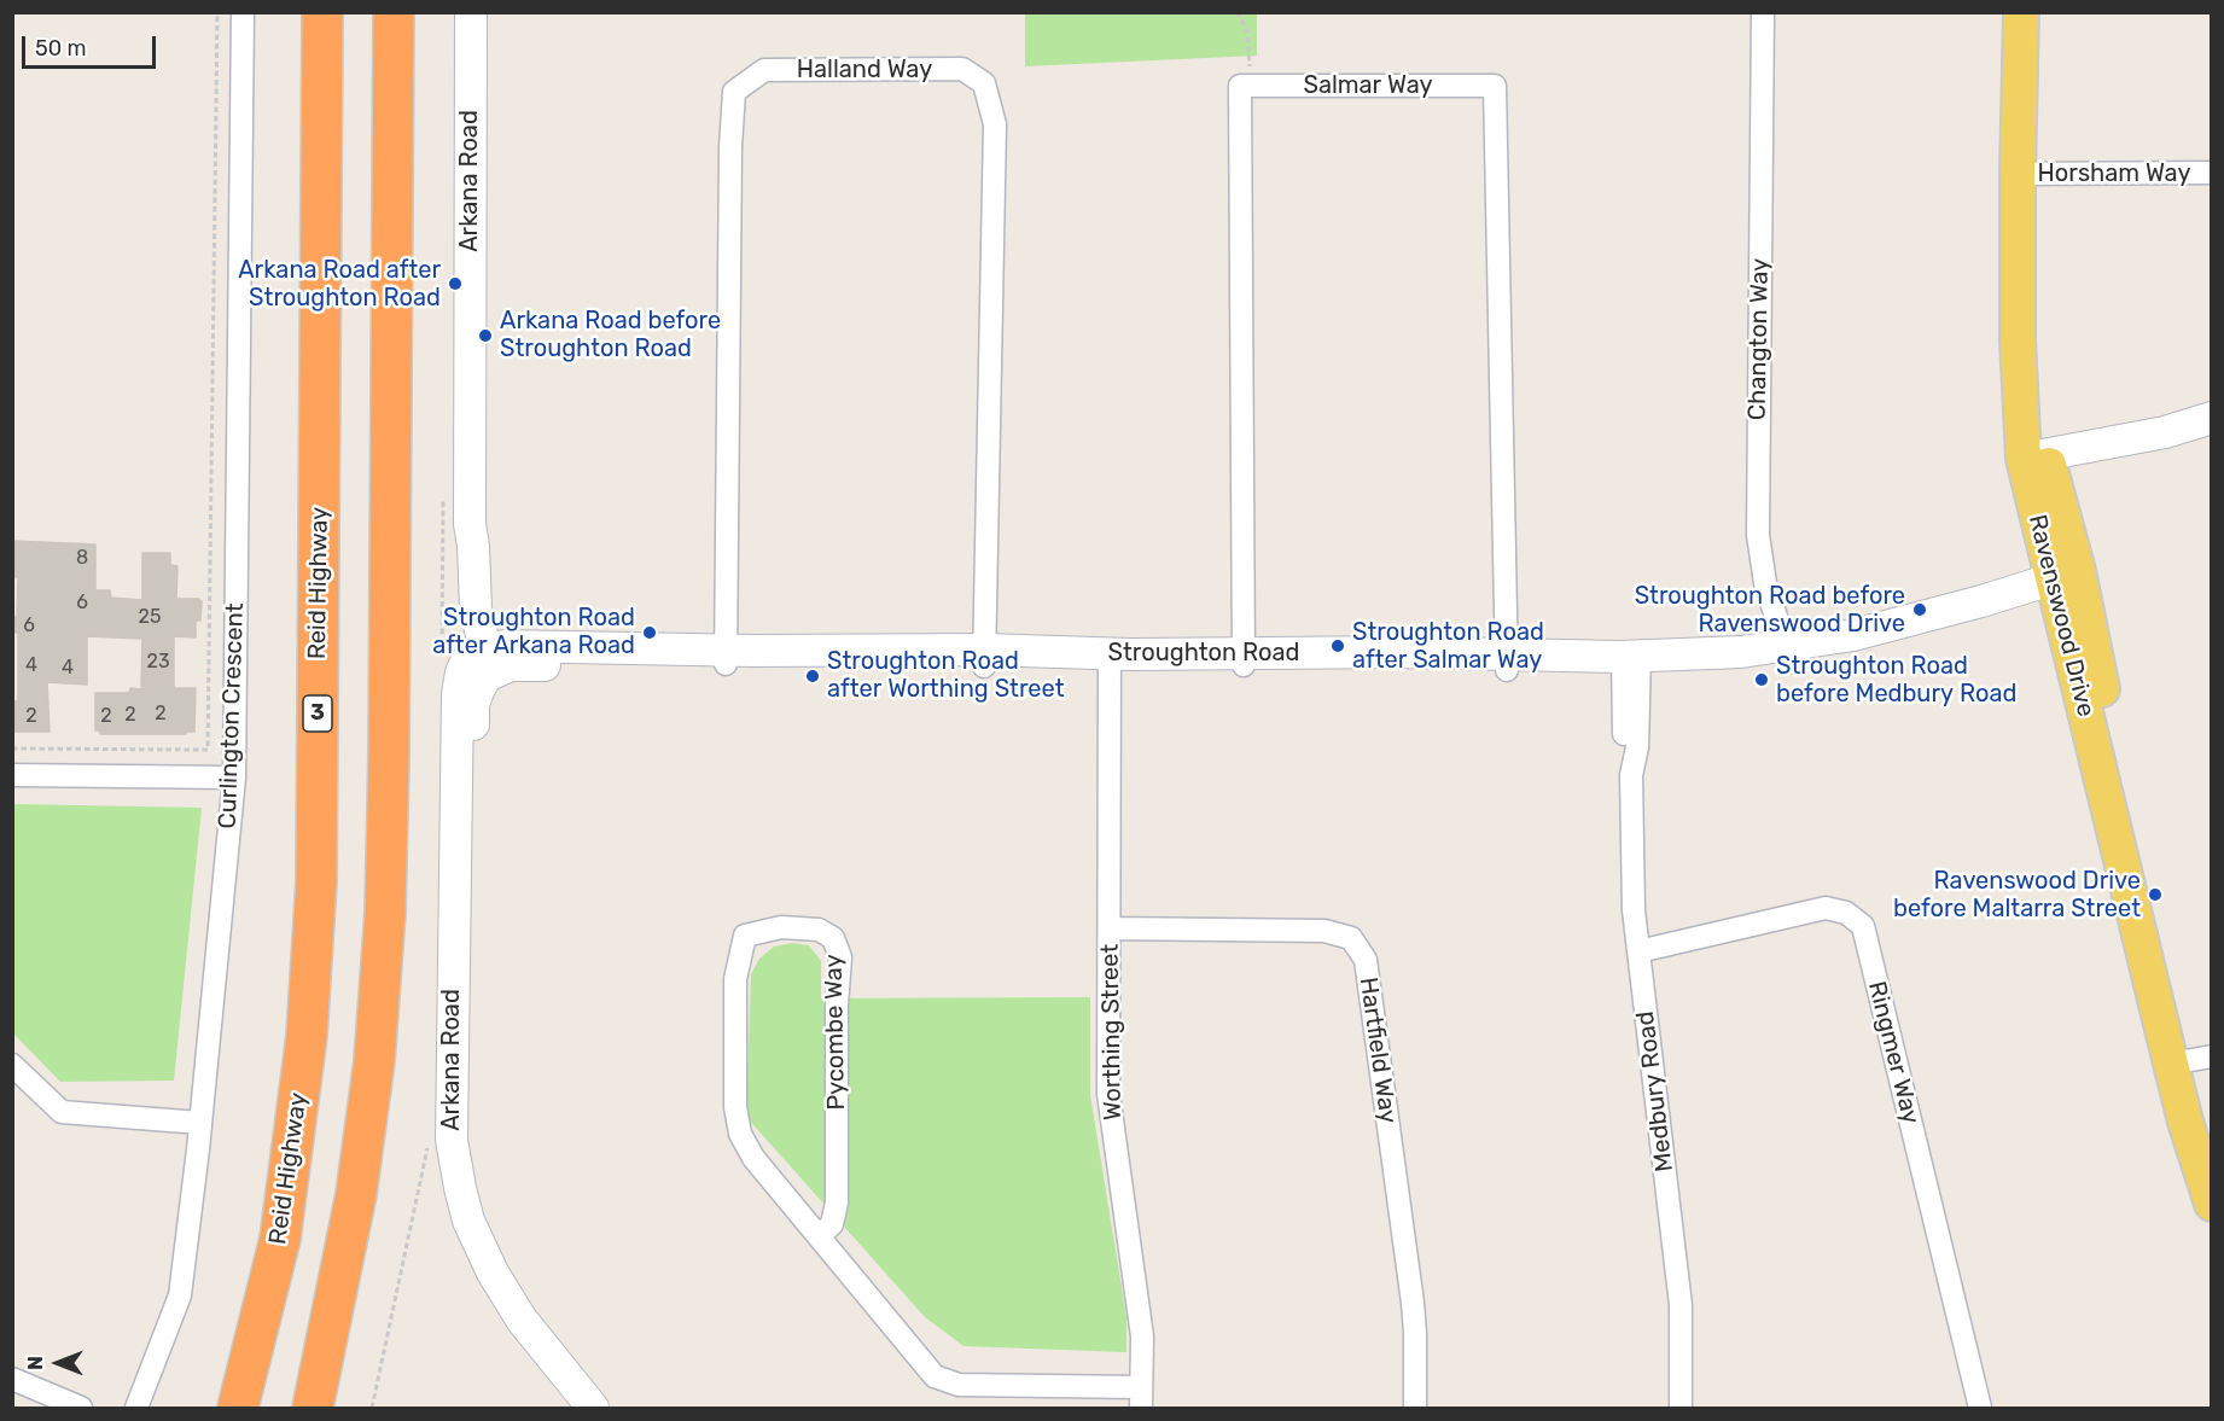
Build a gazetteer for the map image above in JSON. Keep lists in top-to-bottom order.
{
  "streets": {
    "highway": ["Reid Highway", "3"],
    "main road": ["Ravenswood Drive"],
    "street": [
      "Halland Way",
      "Salmar Way",
      "Horsham Way",
      "Arkana Road",
      "Changton Way",
      "Stroughton Road",
      "Curlington Crescent",
      "Pycombe Way",
      "Worthing Street",
      "Hartfield Way",
      "Ringmer Way",
      "Medbury Road"
    ]
  },
  "crossings": [
    ["Halland Way", "Stroughton Road"],
    ["Salmar Way", "Stroughton Road"],
    ["Horsham Way", "Ravenswood Drive"],
    ["Arkana Road", "Stroughton Road"],
    ["Changton Way", "Stroughton Road"],
    ["Ravenswood Drive", "Stroughton Road"],
    ["Stroughton Road", "Worthing Street"],
    ["Stroughton Road", "Medbury Road"],
    ["Pycombe Way", "Worthing Street"],
    ["Worthing Street", "Hartfield Way"],
    ["Ringmer Way", "Medbury Road"]
  ],
  "places": [
    "Arkana Road after Stroughton Road",
    "Arkana Road before Stroughton Road",
    "Stroughton Road before Ravenswood Drive",
    "Stroughton Road after Arkana Road",
    "Stroughton Road after Salmar Way",
    "Stroughton Road after Worthing Street",
    "Stroughton Road before Medbury Road",
    "Ravenswood Drive before Maltarra Street"
  ],
  "house_numbers": [
    "8",
    "6",
    "25",
    "6",
    "23",
    "4",
    "4",
    "2",
    "2",
    "2",
    "2"
  ],
  "scale_bar": "50 m",
  "north": "left"
}
